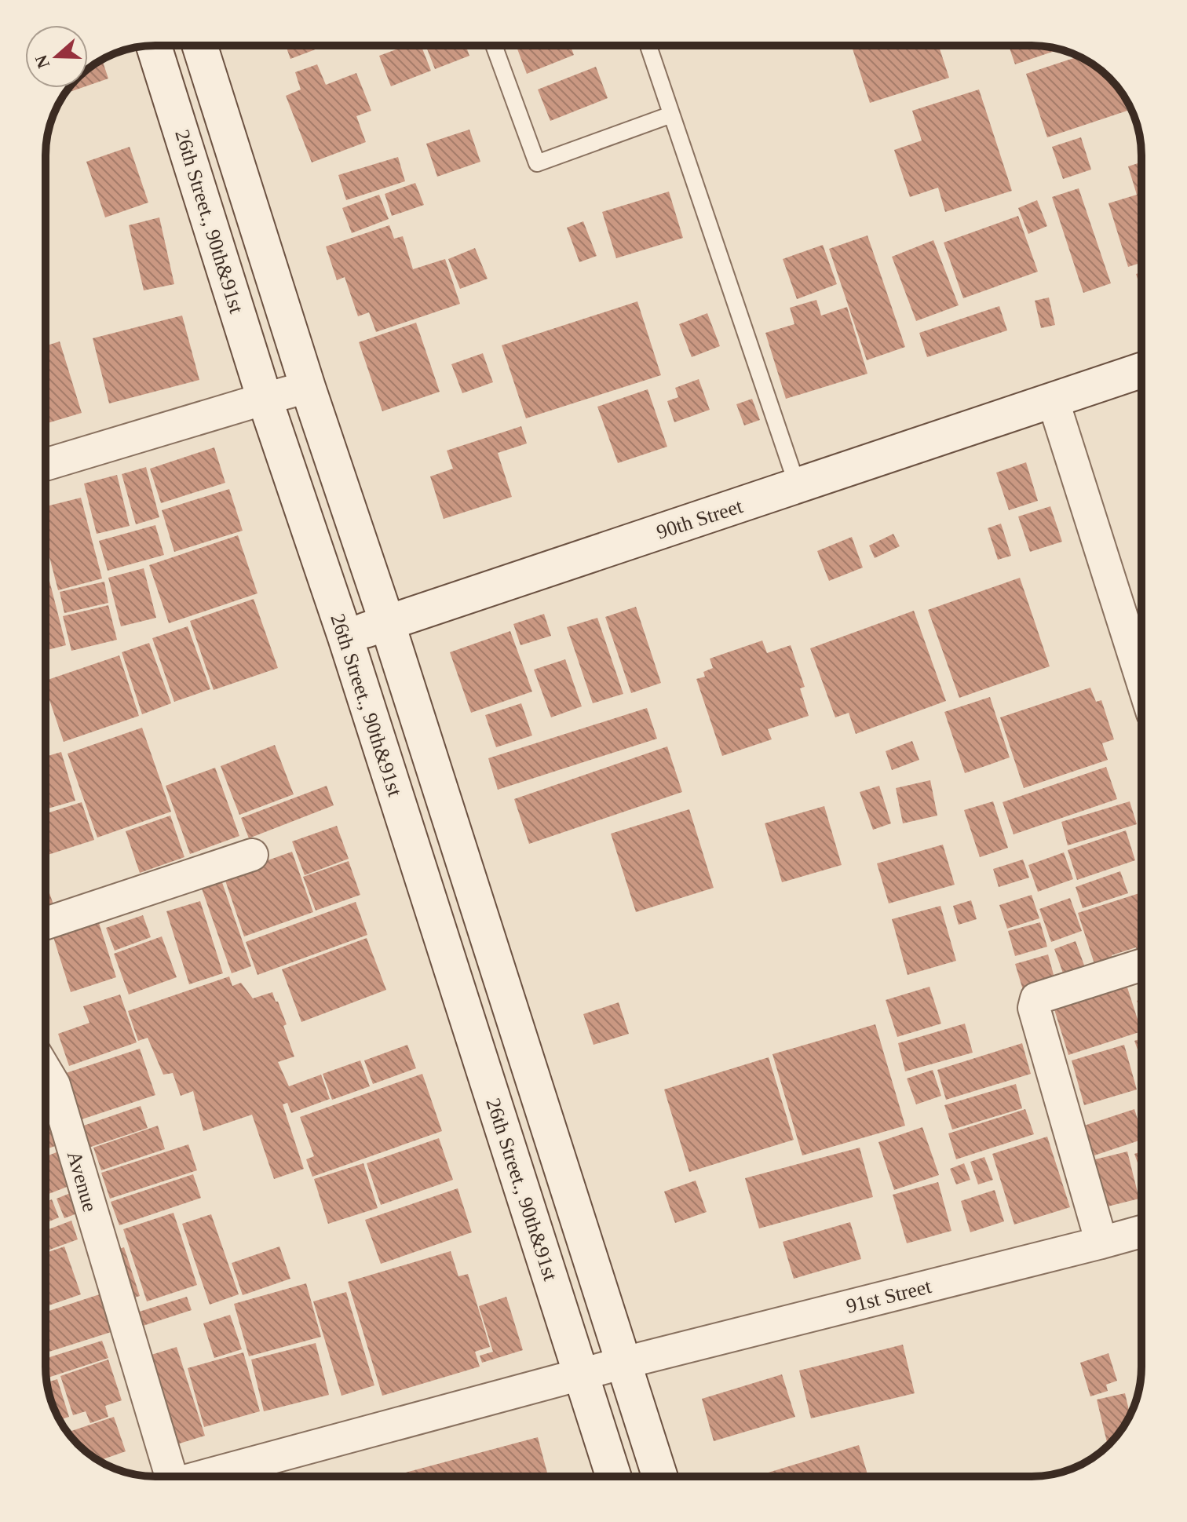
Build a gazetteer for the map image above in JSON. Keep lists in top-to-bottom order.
{
  "streets": {
    "main road": ["26th Street., 90th&91st", "90th Street"],
    "street": ["Avenue", "91st Street"]
  },
  "crossings": [
    ["26th Street., 90th&91st", "90th Street"],
    ["26th Street., 90th&91st", "91st Street"]
  ],
  "north": "left"
}
